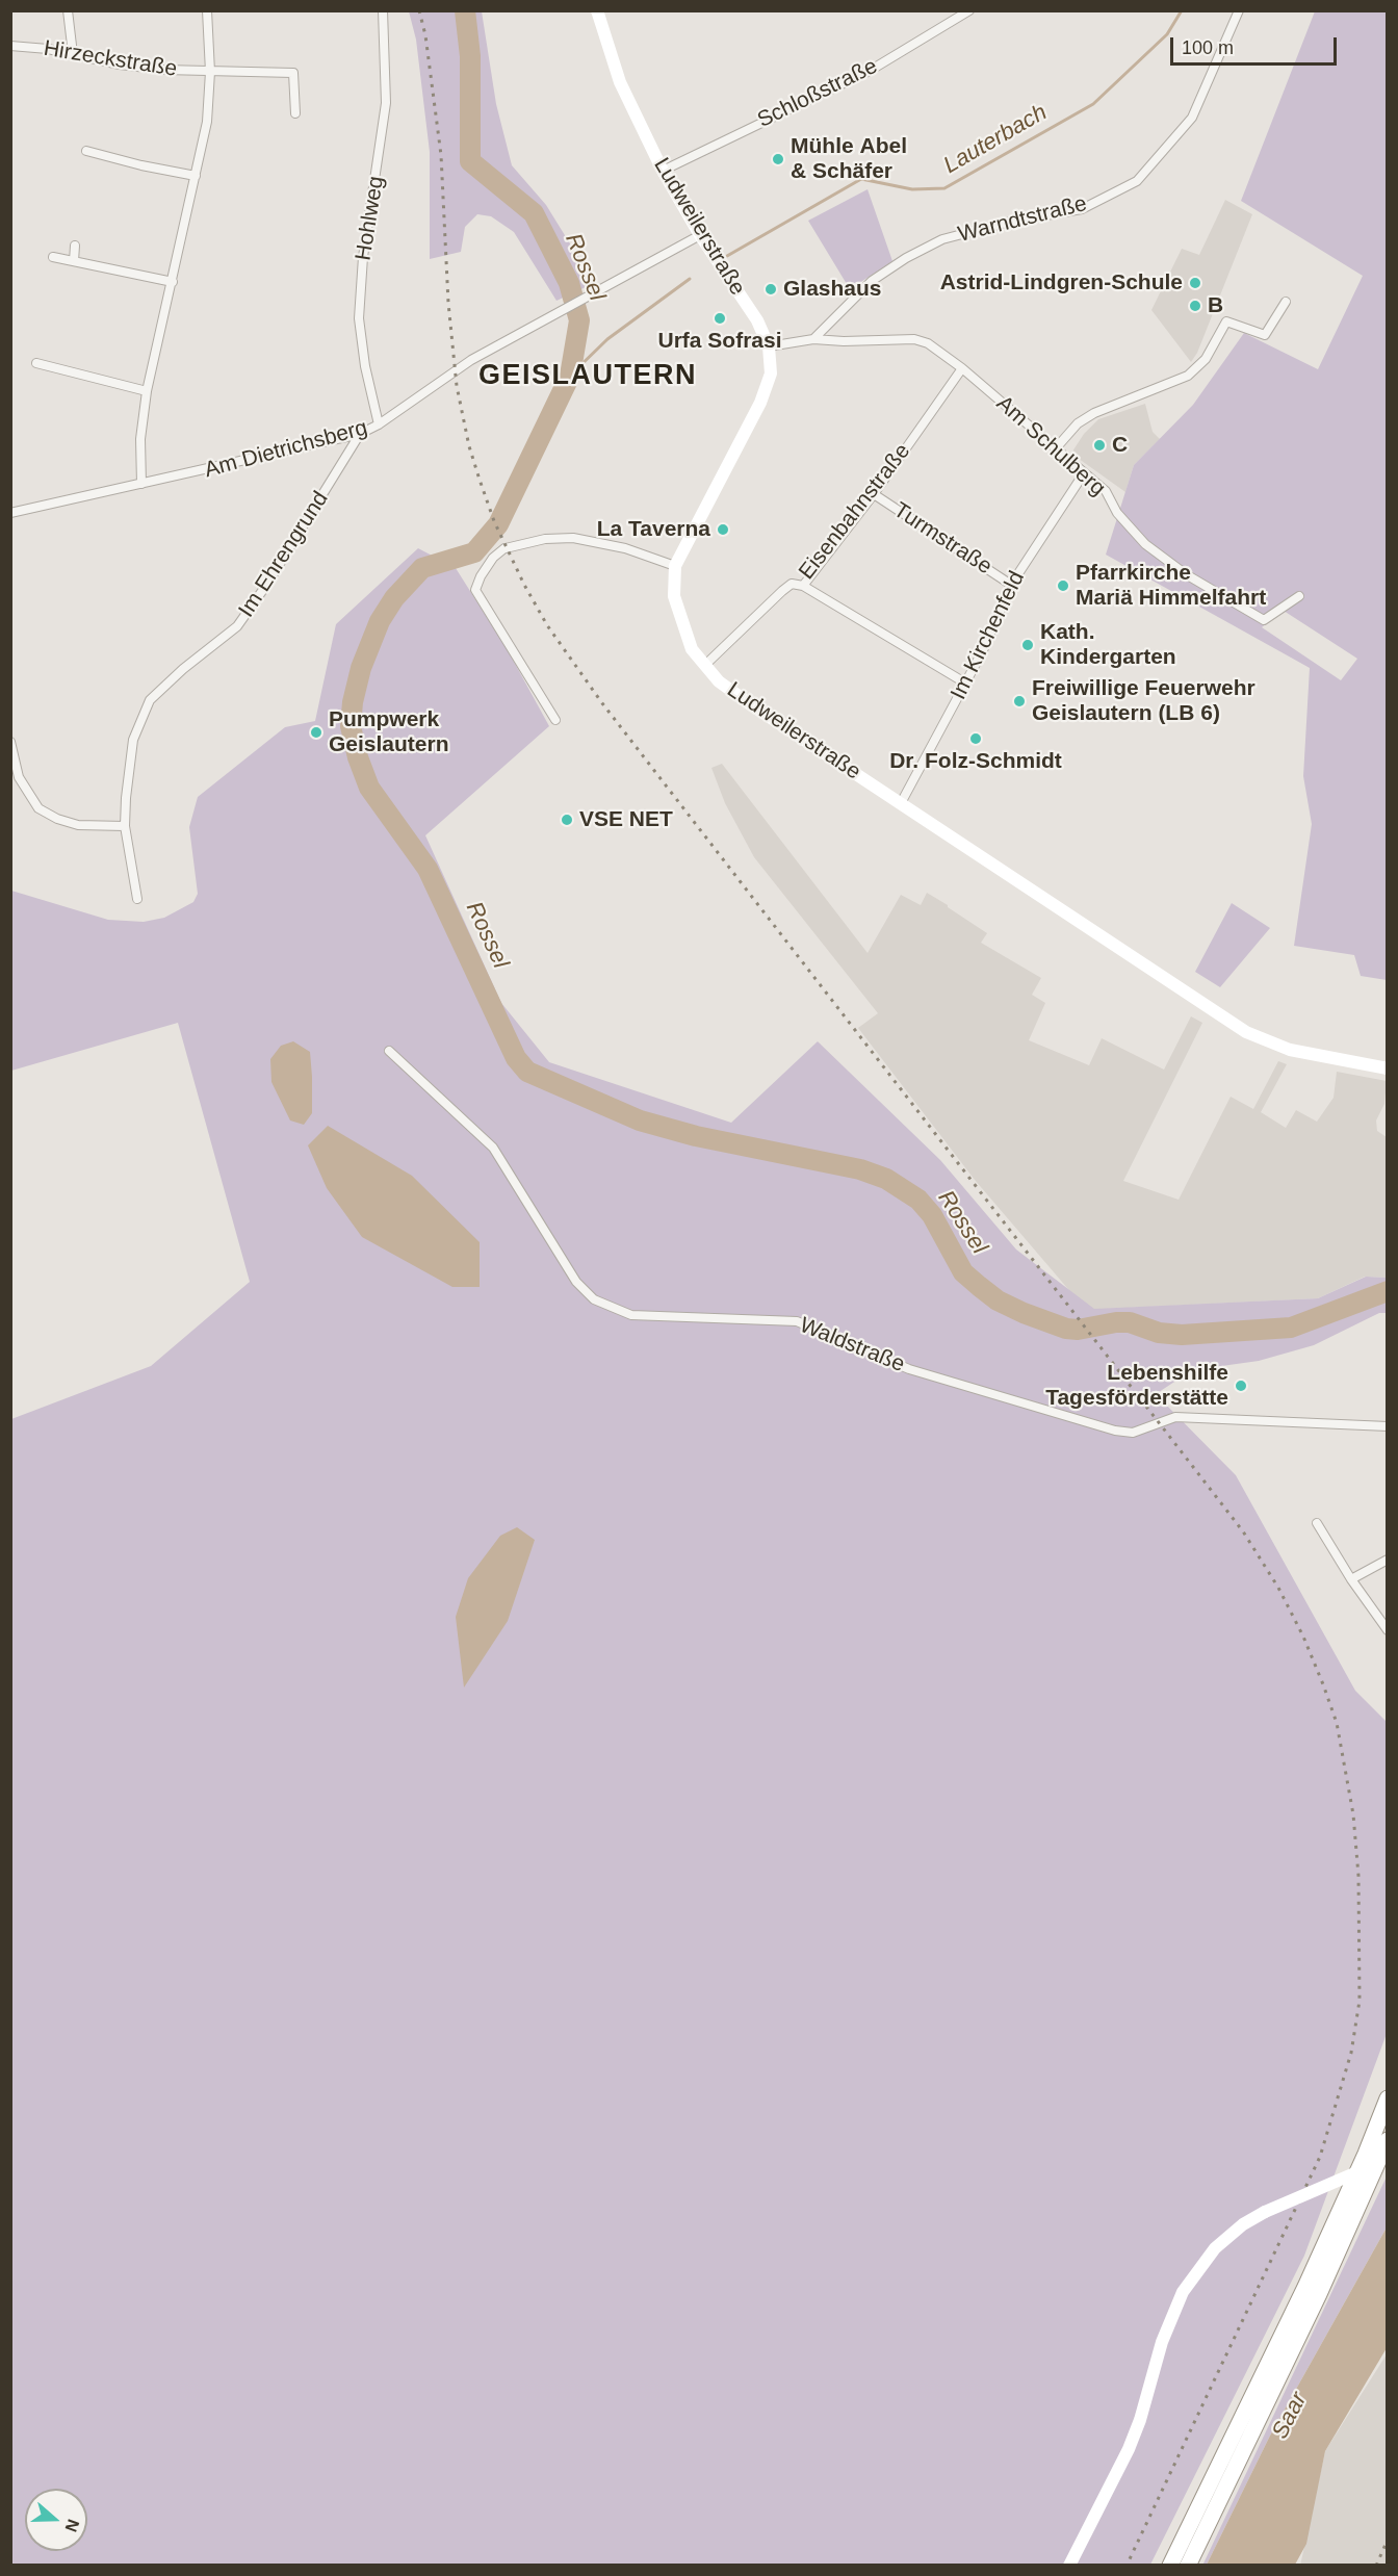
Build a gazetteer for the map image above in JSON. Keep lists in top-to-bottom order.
{
  "streets": {
    "main road": ["Ludweilerstraße"],
    "street": [
      "Hirzeckstraße",
      "Schloßstraße",
      "Hohlweg",
      "Warndtstraße",
      "Am Schulberg",
      "Am Dietrichsberg",
      "Eisenbahnstraße",
      "Turmstraße",
      "Im Ehrengrund",
      "Im Kirchenfeld",
      "Waldstraße"
    ]
  },
  "crossings": [
    ["Schloßstraße", "Ludweilerstraße"],
    ["Hohlweg", "Am Dietrichsberg"],
    ["Warndtstraße", "Am Schulberg"],
    ["Ludweilerstraße", "Am Schulberg"],
    ["Ludweilerstraße", "Am Dietrichsberg"],
    ["Ludweilerstraße", "Eisenbahnstraße"],
    ["Ludweilerstraße", "Im Kirchenfeld"],
    ["Am Schulberg", "Eisenbahnstraße"],
    ["Am Schulberg", "Im Kirchenfeld"],
    ["Am Dietrichsberg", "Im Ehrengrund"],
    ["Eisenbahnstraße", "Turmstraße"],
    ["Turmstraße", "Im Kirchenfeld"]
  ],
  "districts": ["GEISLAUTERN"],
  "water": ["Lauterbach", "Rossel", "Saar"],
  "places": [
    "Mühle Abel & Schäfer",
    "Astrid-Lindgren-Schule",
    "Glashaus",
    "B",
    "Urfa Sofrasi",
    "C",
    "La Taverna",
    "Pfarrkirche Mariä Himmelfahrt",
    "Kath. Kindergarten",
    "Freiwillige Feuerwehr Geislautern (LB 6)",
    "Pumpwerk Geislautern",
    "Dr. Folz-Schmidt",
    "VSE NET",
    "Lebenshilfe Tagesförderstätte"
  ],
  "scale_bar": "100 m",
  "north": "right"
}
